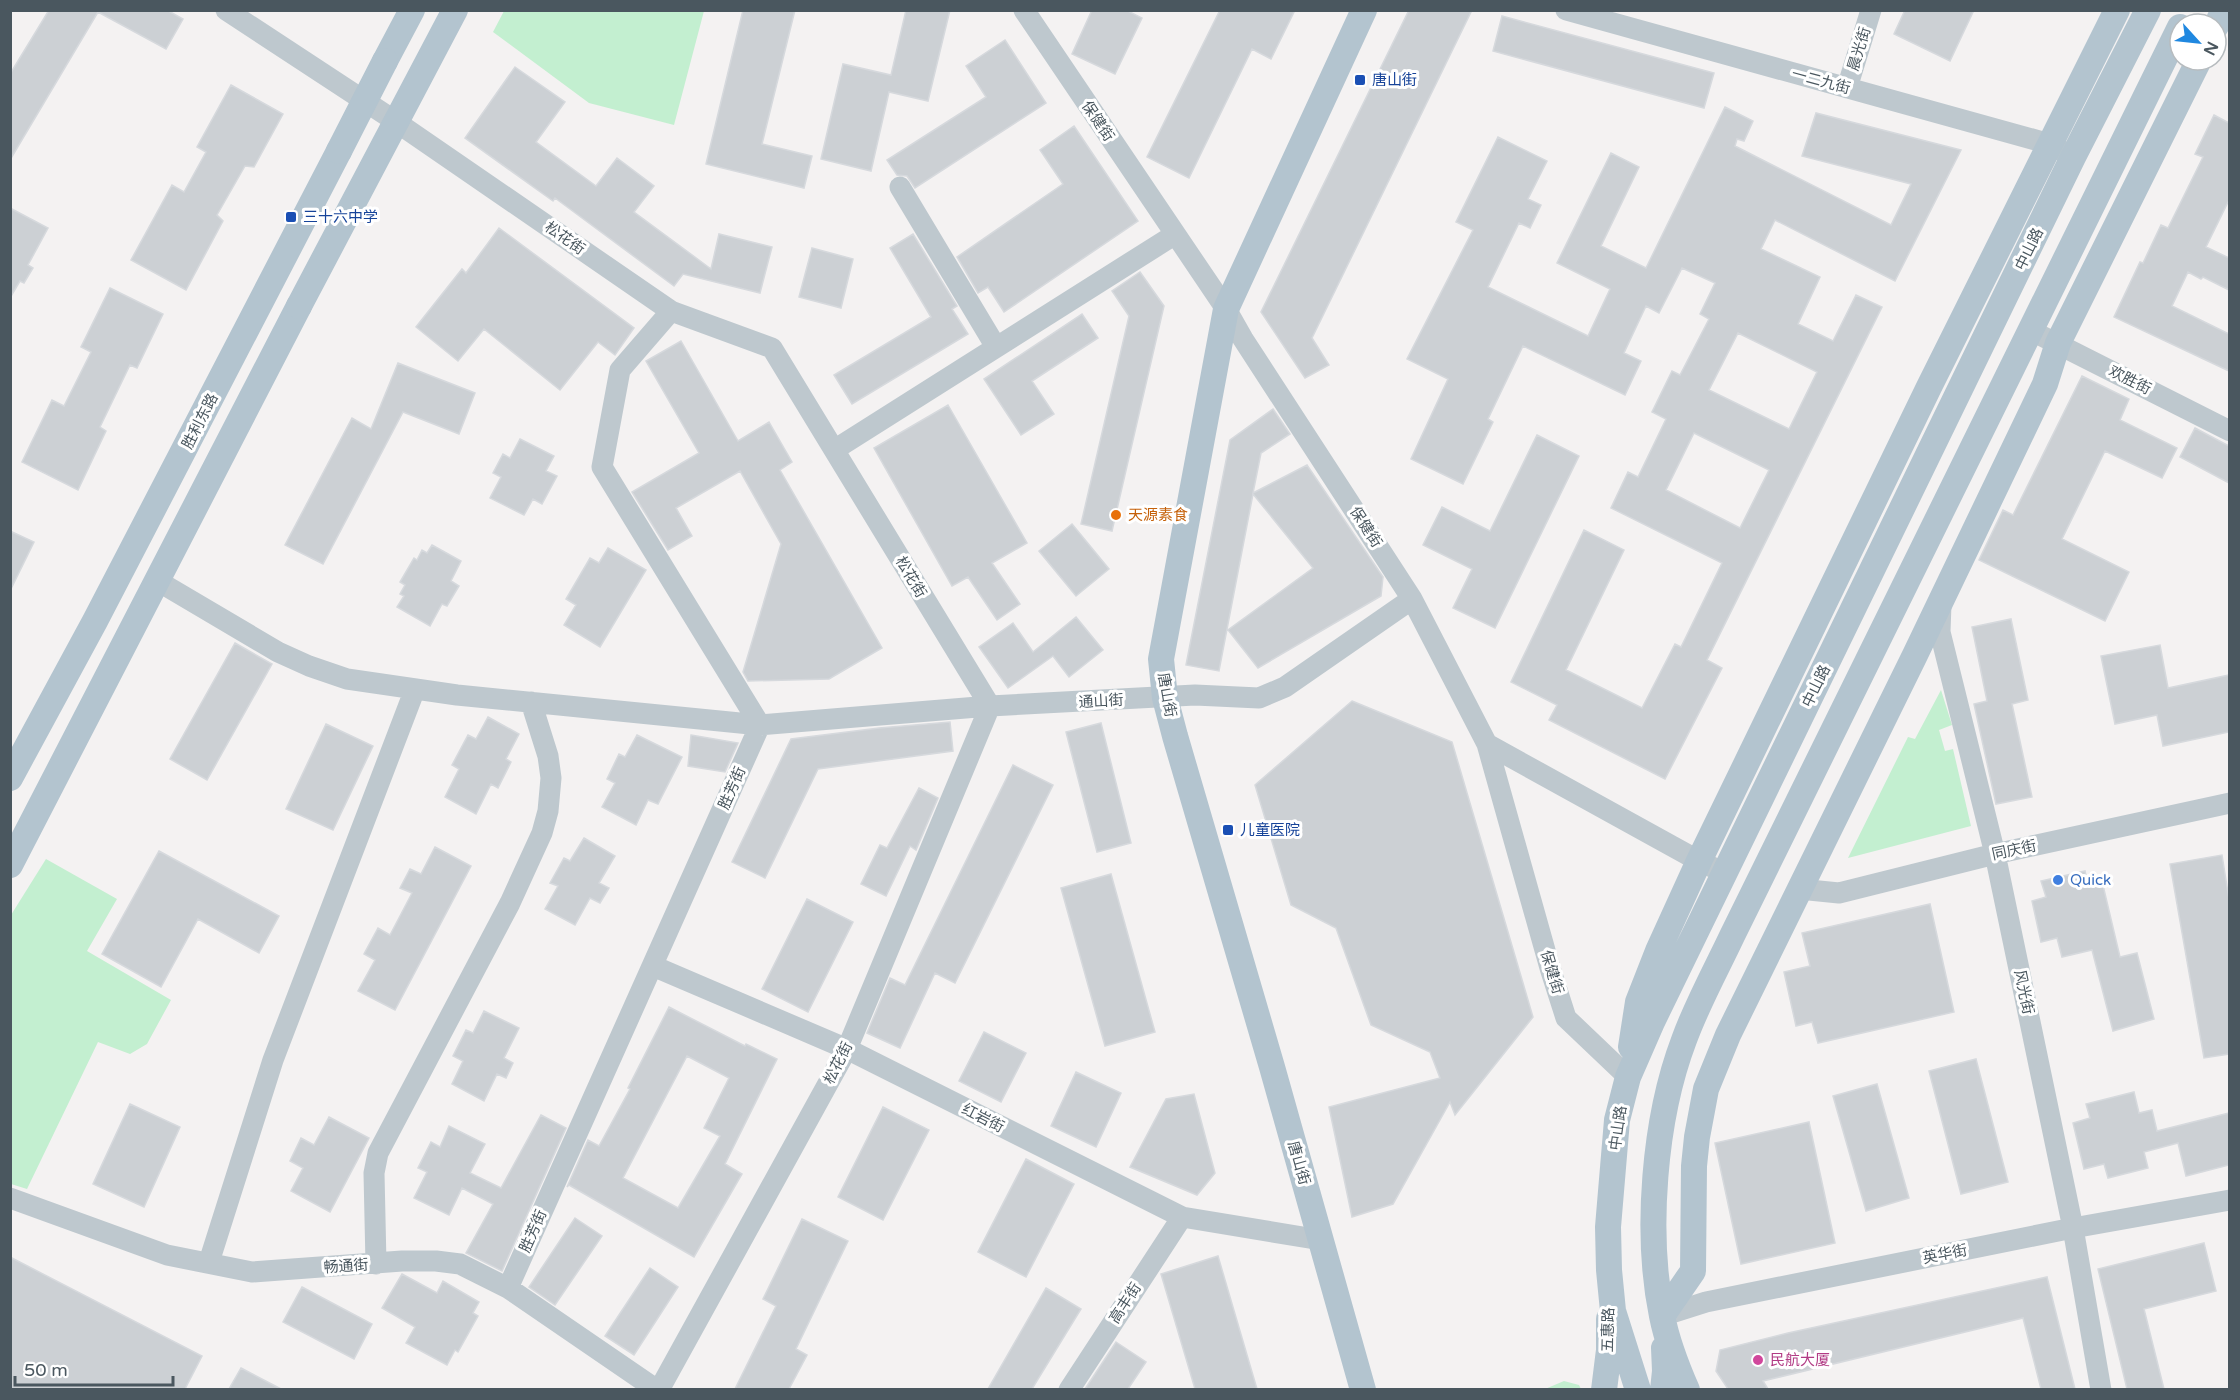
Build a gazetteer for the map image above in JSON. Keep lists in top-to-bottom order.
{
  "streets": {
    "main road": [
      "中山路",
      "胜利东路",
      "唐山街",
      "五惠路"
    ],
    "street": [
      "晨光街",
      "一二九街",
      "保健街",
      "松花街",
      "欢胜街",
      "通山街",
      "胜芳街",
      "同庆街",
      "风光街",
      "红岩街",
      "英华街",
      "畅通街",
      "高丰街"
    ]
  },
  "crossings": [
    ["晨光街", "一二九街"],
    ["一二九街", "中山路"],
    ["保健街", "中山路"],
    ["保健街", "唐山街"],
    ["保健街", "通山街"],
    ["松花街", "通山街"],
    ["松花街", "红岩街"],
    ["松花街", "畅通街"],
    ["中山路", "五惠路"],
    ["唐山街", "通山街"],
    ["唐山街", "红岩街"],
    ["通山街", "胜芳街"],
    ["胜芳街", "红岩街"],
    ["胜芳街", "畅通街"],
    ["同庆街", "风光街"],
    ["风光街", "英华街"],
    ["红岩街", "高丰街"]
  ],
  "places": {
    "transit": ["唐山街", "三十六中学", "儿童医院"],
    "other": ["天源素食", "Quick", "民航大厦"]
  },
  "scale_bar": "50 m",
  "north": "bottom right"
}
